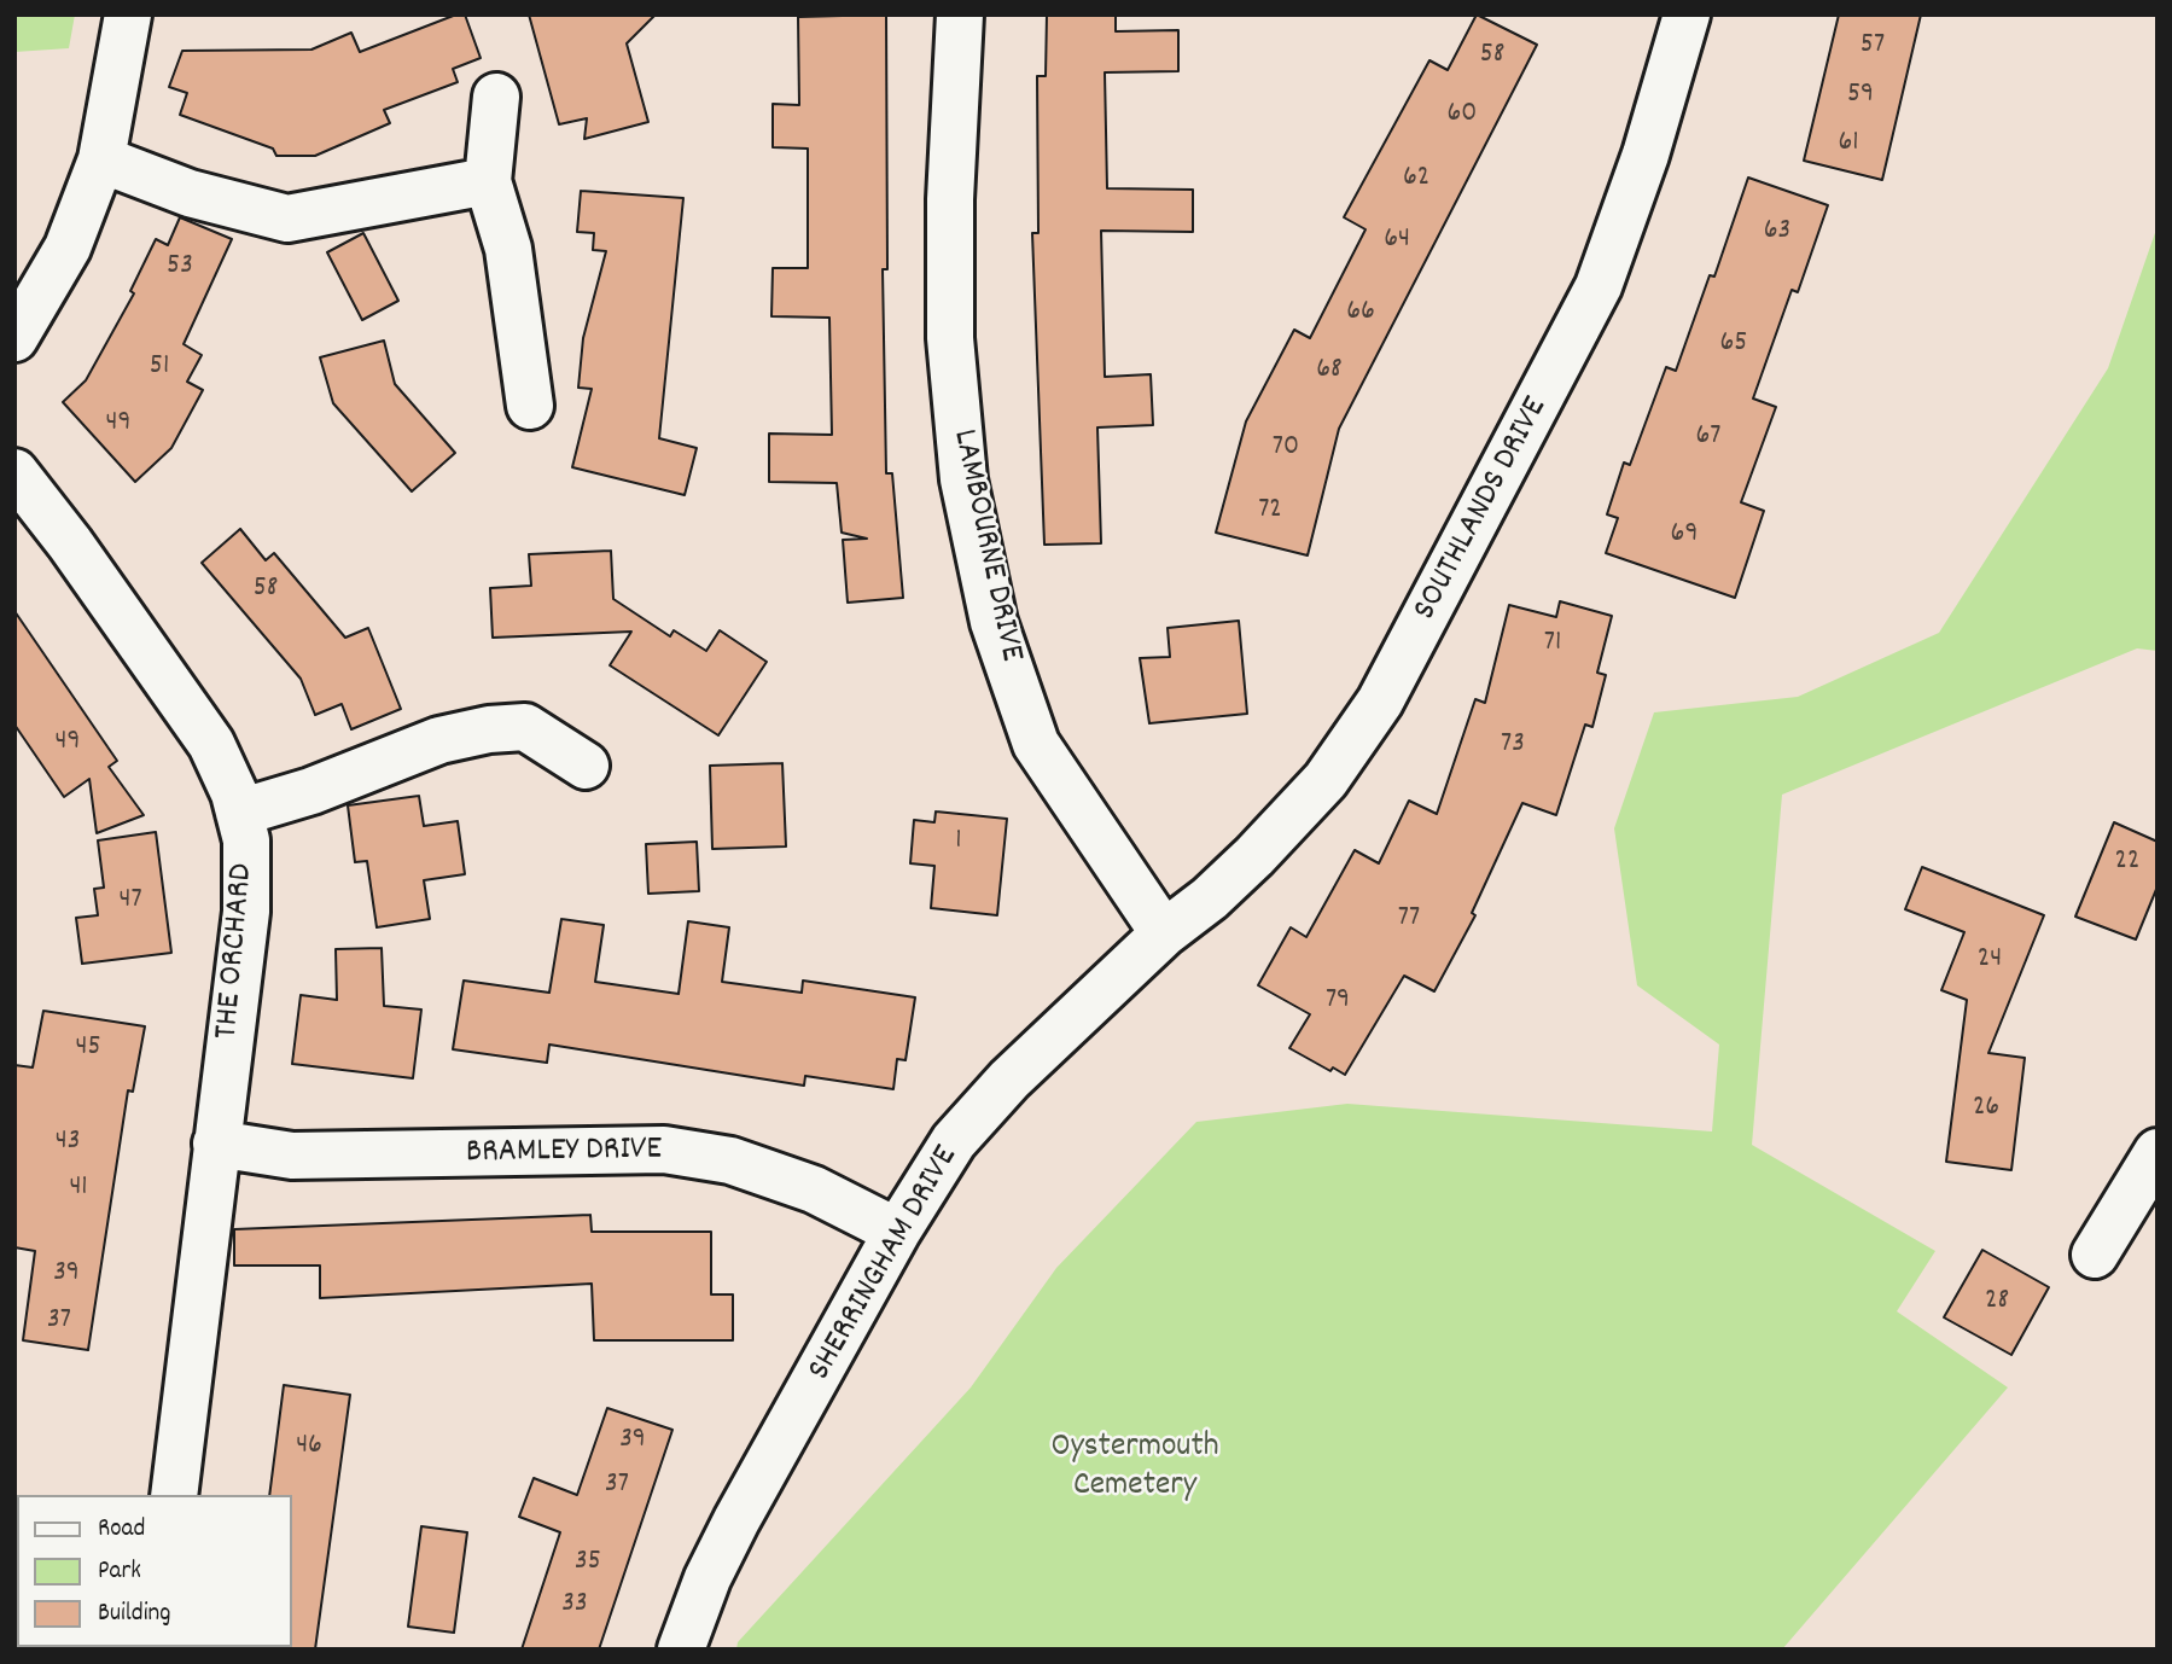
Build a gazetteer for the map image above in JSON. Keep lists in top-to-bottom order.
{
  "streets": {
    "street": [
      "SOUTHLANDS DRIVE",
      "LAMBOURNE DRIVE",
      "THE ORCHARD",
      "BRAMLEY DRIVE",
      "SHERRINGHAM DRIVE"
    ]
  },
  "crossings": [
    ["SOUTHLANDS DRIVE", "LAMBOURNE DRIVE"],
    ["SOUTHLANDS DRIVE", "SHERRINGHAM DRIVE"],
    ["LAMBOURNE DRIVE", "SHERRINGHAM DRIVE"],
    ["THE ORCHARD", "BRAMLEY DRIVE"],
    ["BRAMLEY DRIVE", "SHERRINGHAM DRIVE"]
  ],
  "parks": ["Oystermouth Cemetery"],
  "house_numbers": [
    "57",
    "58",
    "59",
    "60",
    "61",
    "62",
    "63",
    "64",
    "53",
    "66",
    "65",
    "51",
    "68",
    "49",
    "67",
    "70",
    "72",
    "69",
    "58",
    "71",
    "49",
    "73",
    "1",
    "22",
    "47",
    "77",
    "24",
    "79",
    "45",
    "26",
    "43",
    "41",
    "39",
    "28",
    "37",
    "39",
    "46",
    "37",
    "35",
    "33"
  ],
  "legend": ["Road", "Park", "Building"]
}
